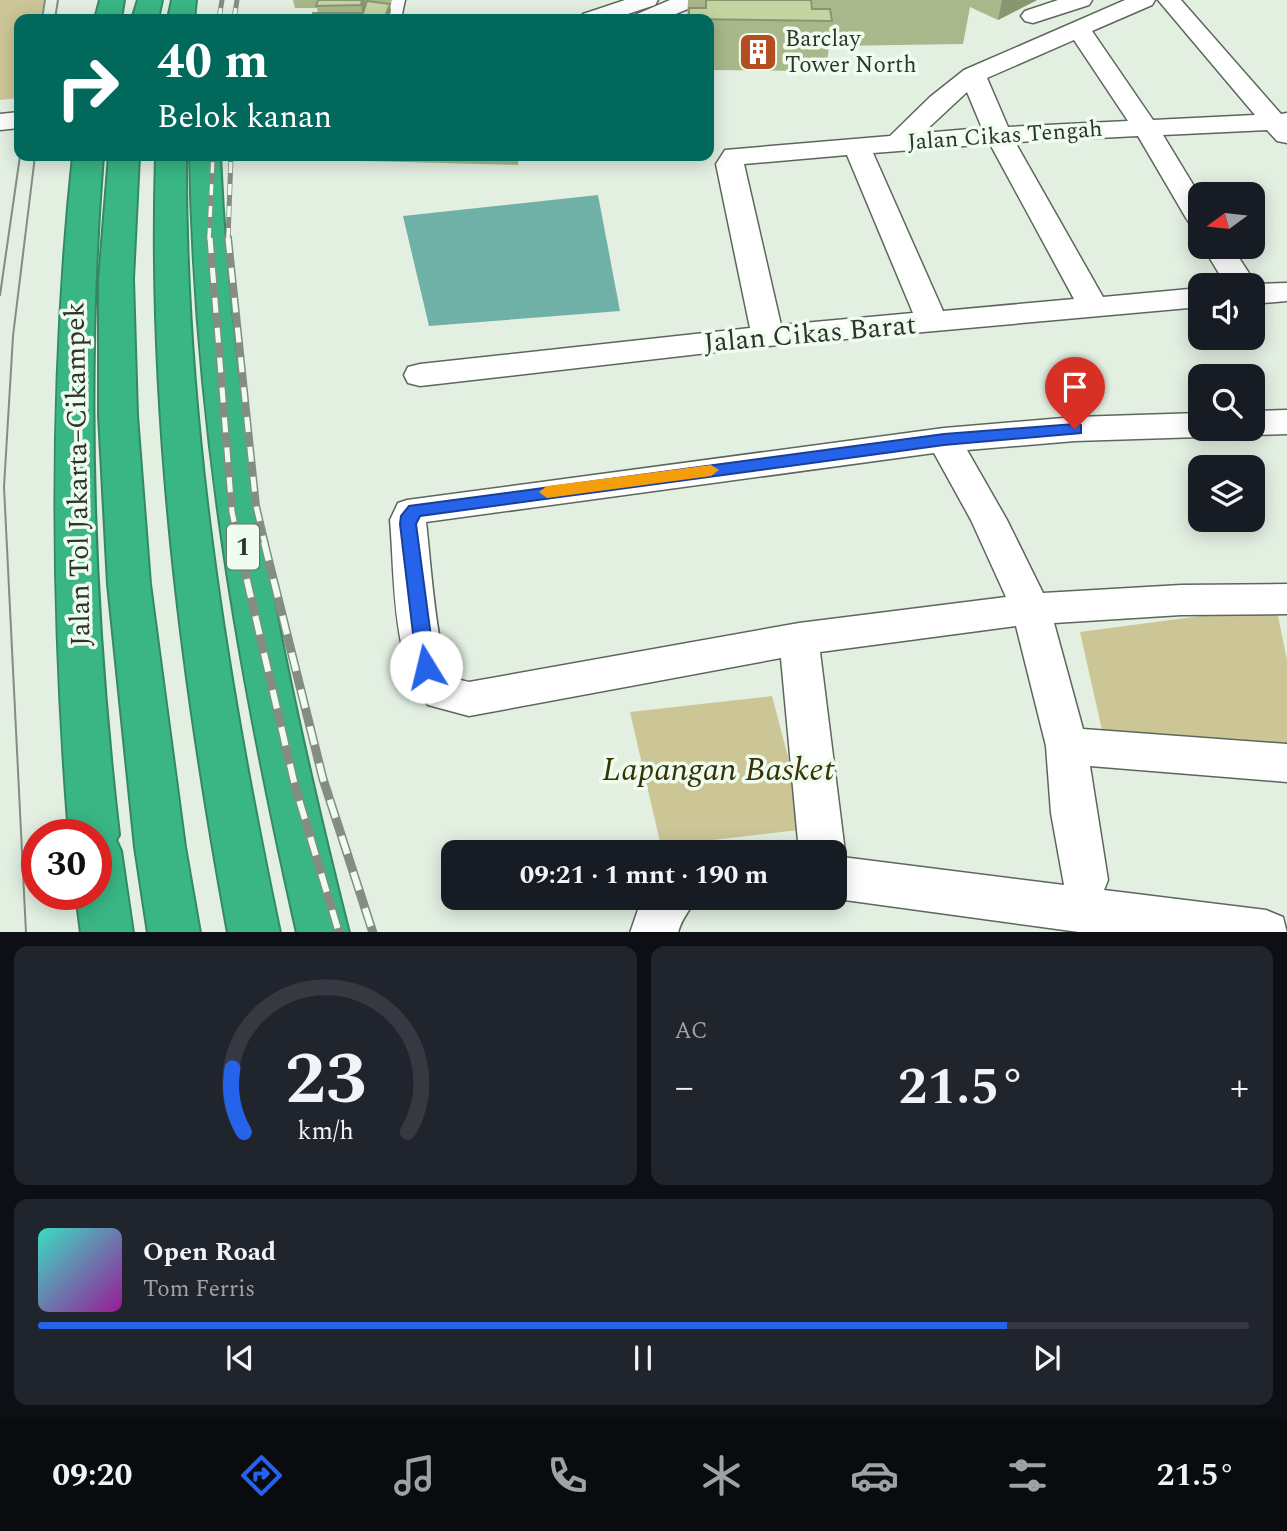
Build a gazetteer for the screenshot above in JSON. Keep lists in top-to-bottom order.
{
  "streets": {
    "highway": ["Jalan Tol Jakarta–Cikampek", "1"],
    "street": ["Jalan Cikas Tengah", "Jalan Cikas Barat"]
  },
  "crossings": [
    ["Jalan Cikas Tengah", "Jalan Cikas Barat"]
  ],
  "parks": ["Lapangan Basket"],
  "places": {
    "building": ["Barclay Tower North"]
  },
  "north": "left",
  "page": {
    "turn": ["40 m", "Belok kanan"],
    "limit": "30",
    "trip": "09:21 · 1 mnt · 190 m",
    "tile": "AC",
    "heat": ["−", "21.5°", "+"],
    "song": ["Open Road", "Tom Ferris"],
    "tabs": ["09:20", "21.5°"],
    "gauge": ["23", "km/h"]
  }
}
